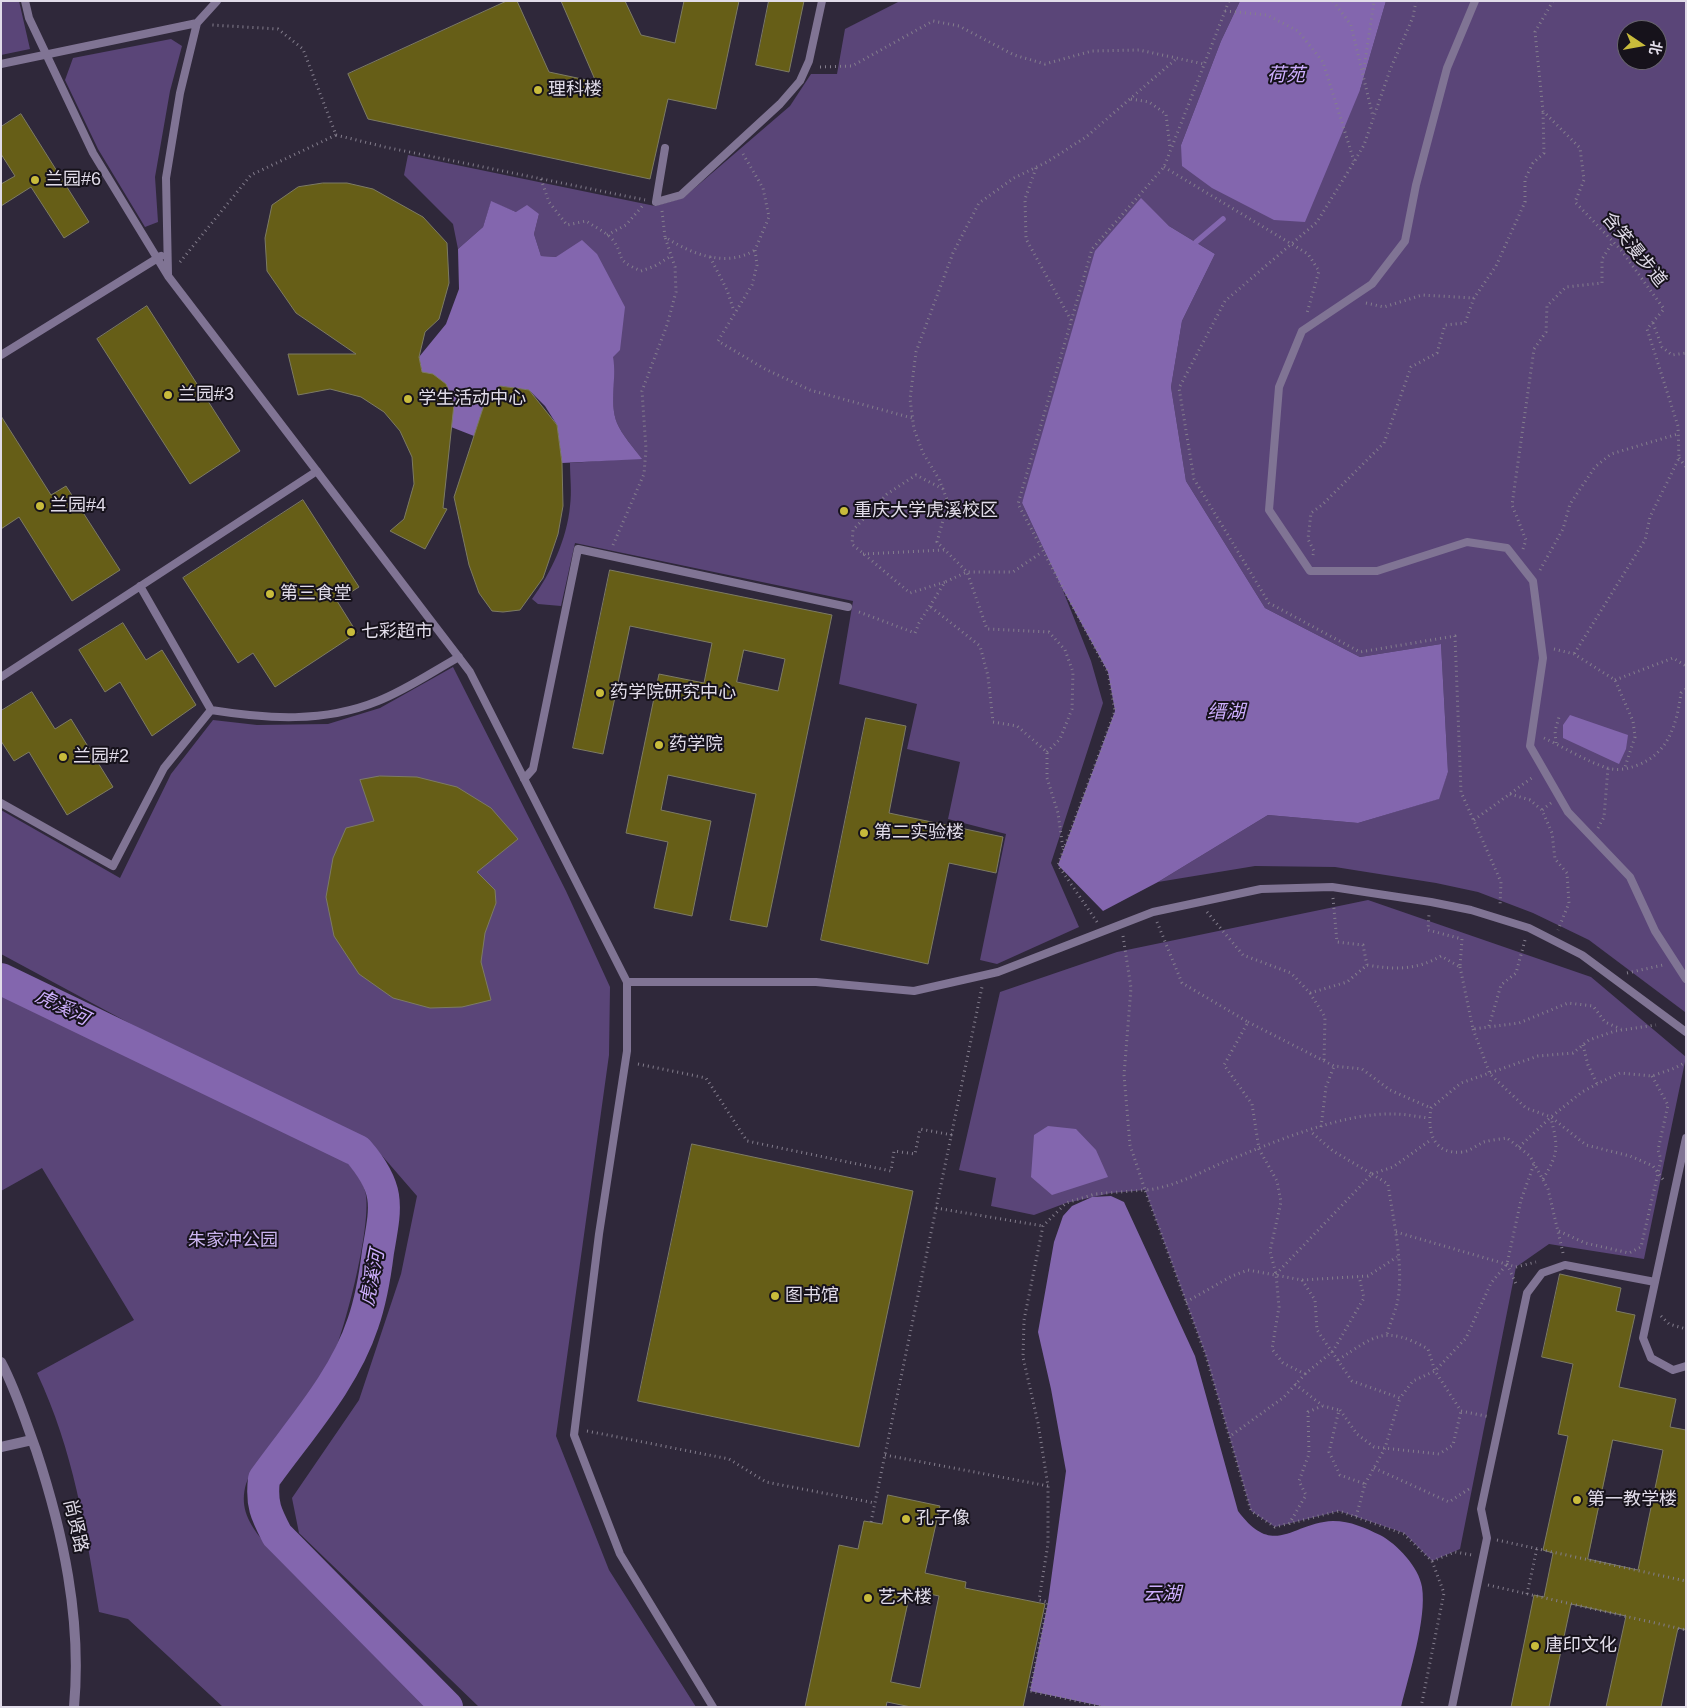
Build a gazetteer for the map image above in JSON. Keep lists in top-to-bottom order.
{
  "streets": {
    "street": ["尚贤路"],
    "path": ["含笑漫步道"]
  },
  "water": [
    "荷苑",
    "缙湖",
    "虎溪河",
    "云湖"
  ],
  "parks": ["朱家冲公园"],
  "places": [
    "理科楼",
    "兰园#6",
    "兰园#3",
    "学生活动中心",
    "兰园#4",
    "重庆大学虎溪校区",
    "第三食堂",
    "七彩超市",
    "药学院研究中心",
    "药学院",
    "兰园#2",
    "第二实验楼",
    "图书馆",
    "第一教学楼",
    "孔子像",
    "艺术楼",
    "唐印文化"
  ],
  "north": "right"
}
